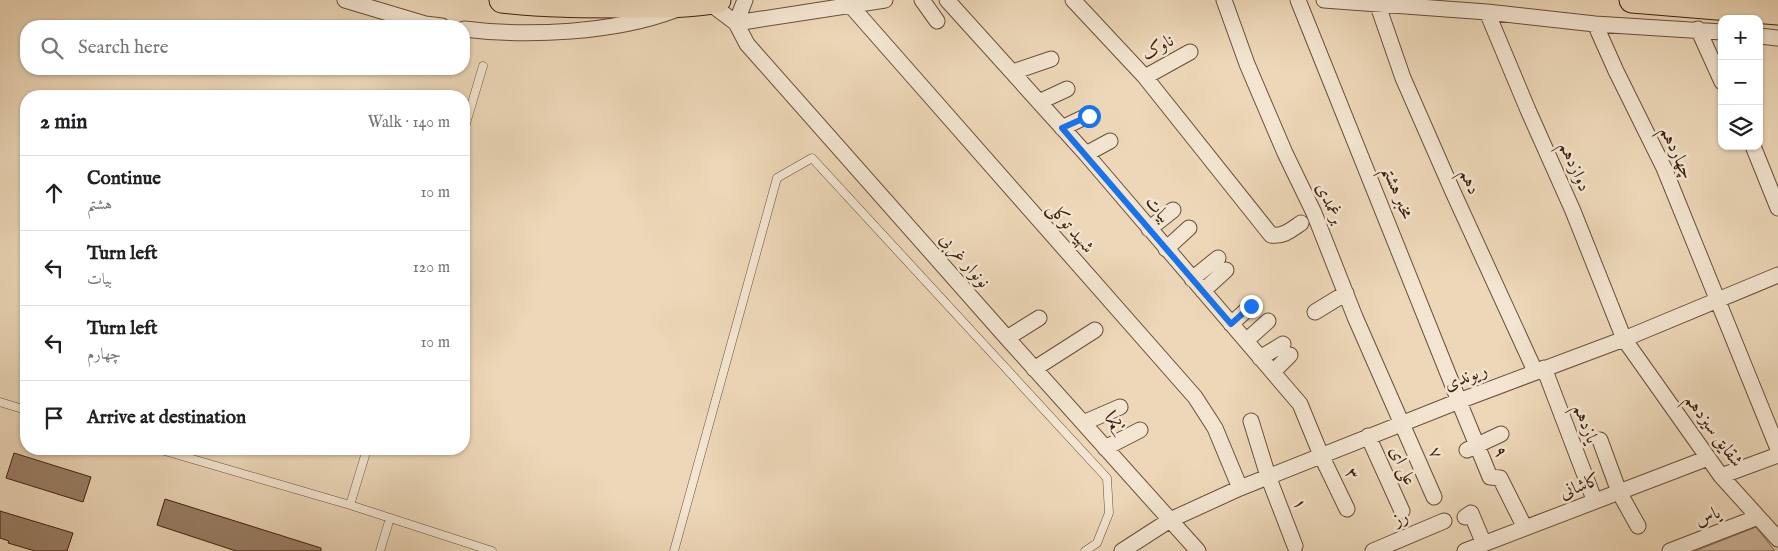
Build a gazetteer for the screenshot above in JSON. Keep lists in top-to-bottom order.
{
  "streets": {
    "street": [
      "ناوک",
      "چهاردهم",
      "دوازدهم",
      "دهم",
      "مخبر هشتم",
      "برغمدی",
      "بیات",
      "شهید توکلی",
      "نونوار غربی",
      "ریوندی",
      "یکم",
      "یازدهم",
      "شقایق سیزدهم",
      "۹",
      "۷",
      "علی ای",
      "۳",
      "کاشانی",
      "۱",
      "یاس",
      "رز"
    ]
  },
  "crossings": [
    ["ناوک", "برغمدی"],
    ["چهاردهم", "ریوندی"],
    ["دوازدهم", "ریوندی"],
    ["دوازدهم", "شقایق سیزدهم"],
    ["دهم", "ریوندی"],
    ["دهم", "یازدهم"],
    ["مخبر هشتم", "ریوندی"],
    ["مخبر هشتم", "۹"],
    ["برغمدی", "ریوندی"],
    ["برغمدی", "۷"],
    ["بیات", "ریوندی"],
    ["بیات", "۳"],
    ["شهید توکلی", "ریوندی"],
    ["نونوار غربی", "ریوندی"],
    ["نونوار غربی", "یکم"],
    ["ریوندی", "یازدهم"],
    ["ریوندی", "شقایق سیزدهم"],
    ["ریوندی", "۹"],
    ["ریوندی", "۷"],
    ["ریوندی", "علی ای"],
    ["ریوندی", "۳"],
    ["ریوندی", "۱"],
    ["شقایق سیزدهم", "کاشانی"],
    ["شقایق سیزدهم", "یاس"],
    ["۹", "کاشانی"]
  ],
  "page": {
    "map_buttons": ["+", "−"],
    "search": "Search here",
    "heading": ["2 min", "Walk · 140 m"],
    "list": [
      ["Continue", "هشتم", "10 m"],
      ["Turn left", "بیات", "120 m"],
      ["Turn left", "چهارم", "10 m"],
      "Arrive at destination"
    ]
  }
}
